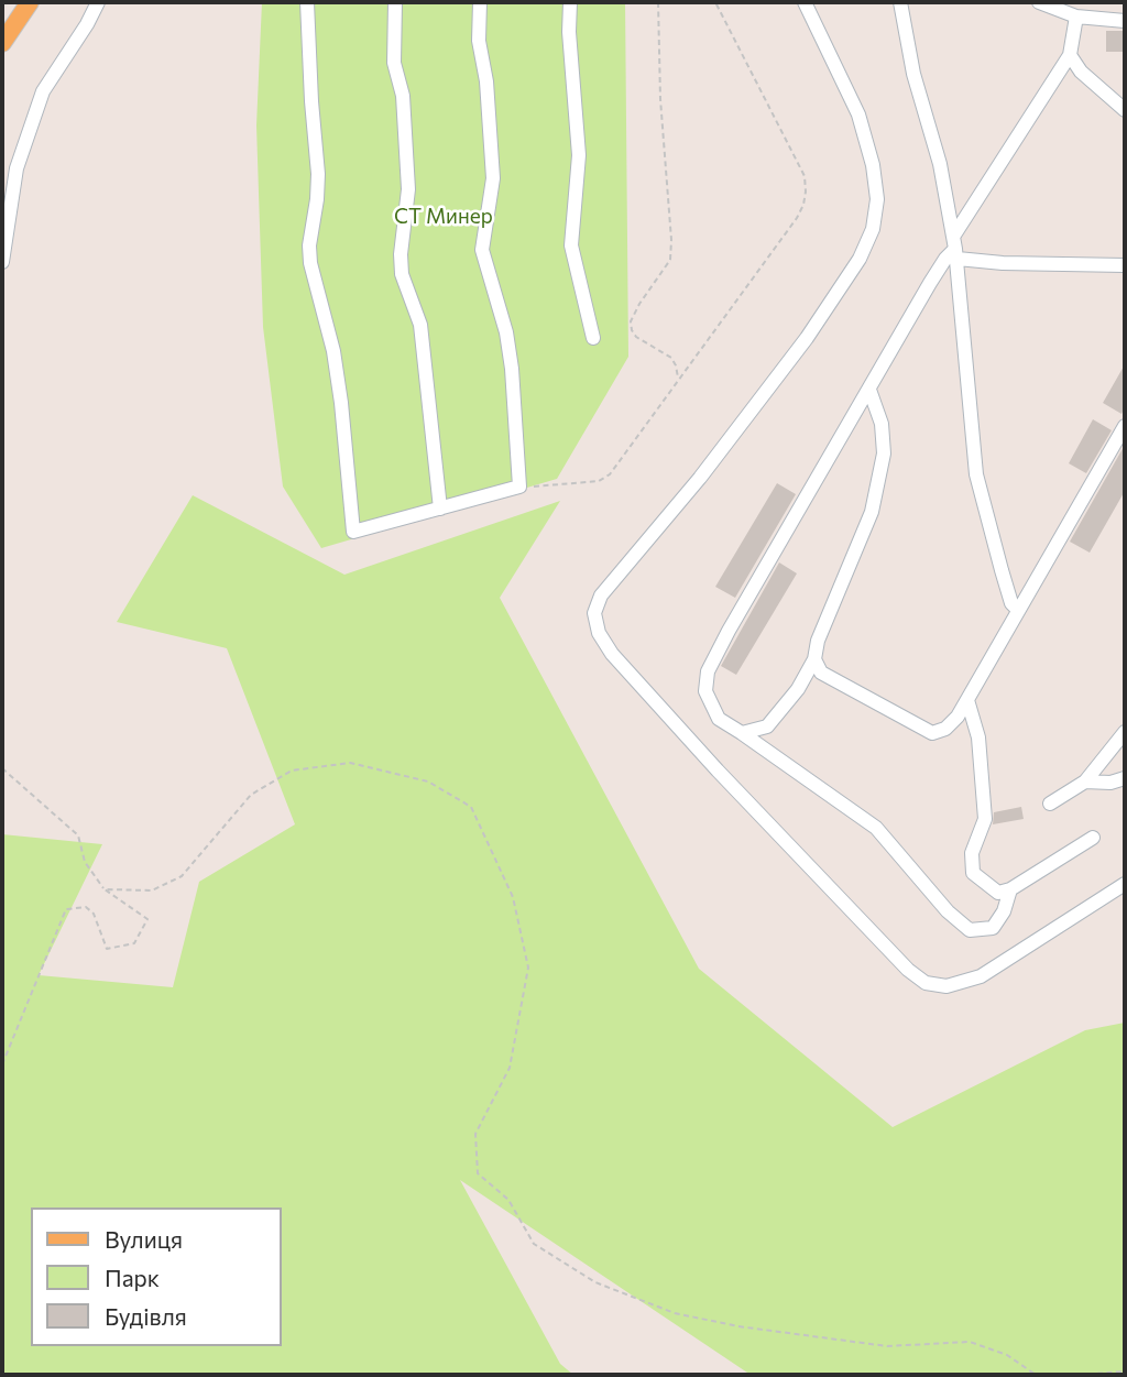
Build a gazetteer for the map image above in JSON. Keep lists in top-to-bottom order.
{
  "parks": ["СТ Минер"],
  "legend": ["Вулиця", "Парк", "Будівля"]
}
